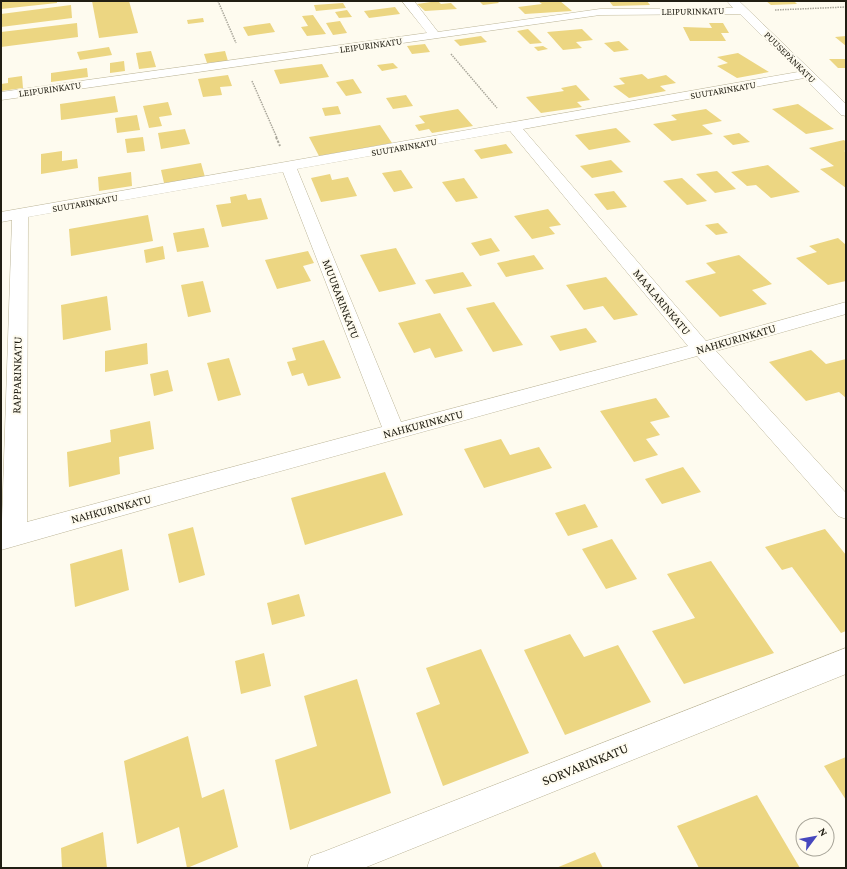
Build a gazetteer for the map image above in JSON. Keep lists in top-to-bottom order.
{
  "streets": {
    "street": [
      "LEIPURINKATU",
      "PUUSEPÄNKATU",
      "SUUTARINKATU",
      "MUURARINKATU",
      "MAALARINKATU",
      "NAHKURINKATU",
      "RAPPARINKATU",
      "SORVARINKATU"
    ]
  },
  "crossings": [
    ["LEIPURINKATU", "PUUSEPÄNKATU"],
    ["PUUSEPÄNKATU", "SUUTARINKATU"],
    ["SUUTARINKATU", "MUURARINKATU"],
    ["SUUTARINKATU", "MAALARINKATU"],
    ["SUUTARINKATU", "RAPPARINKATU"],
    ["MUURARINKATU", "NAHKURINKATU"],
    ["MAALARINKATU", "NAHKURINKATU"],
    ["NAHKURINKATU", "RAPPARINKATU"]
  ],
  "north": "top right"
}
